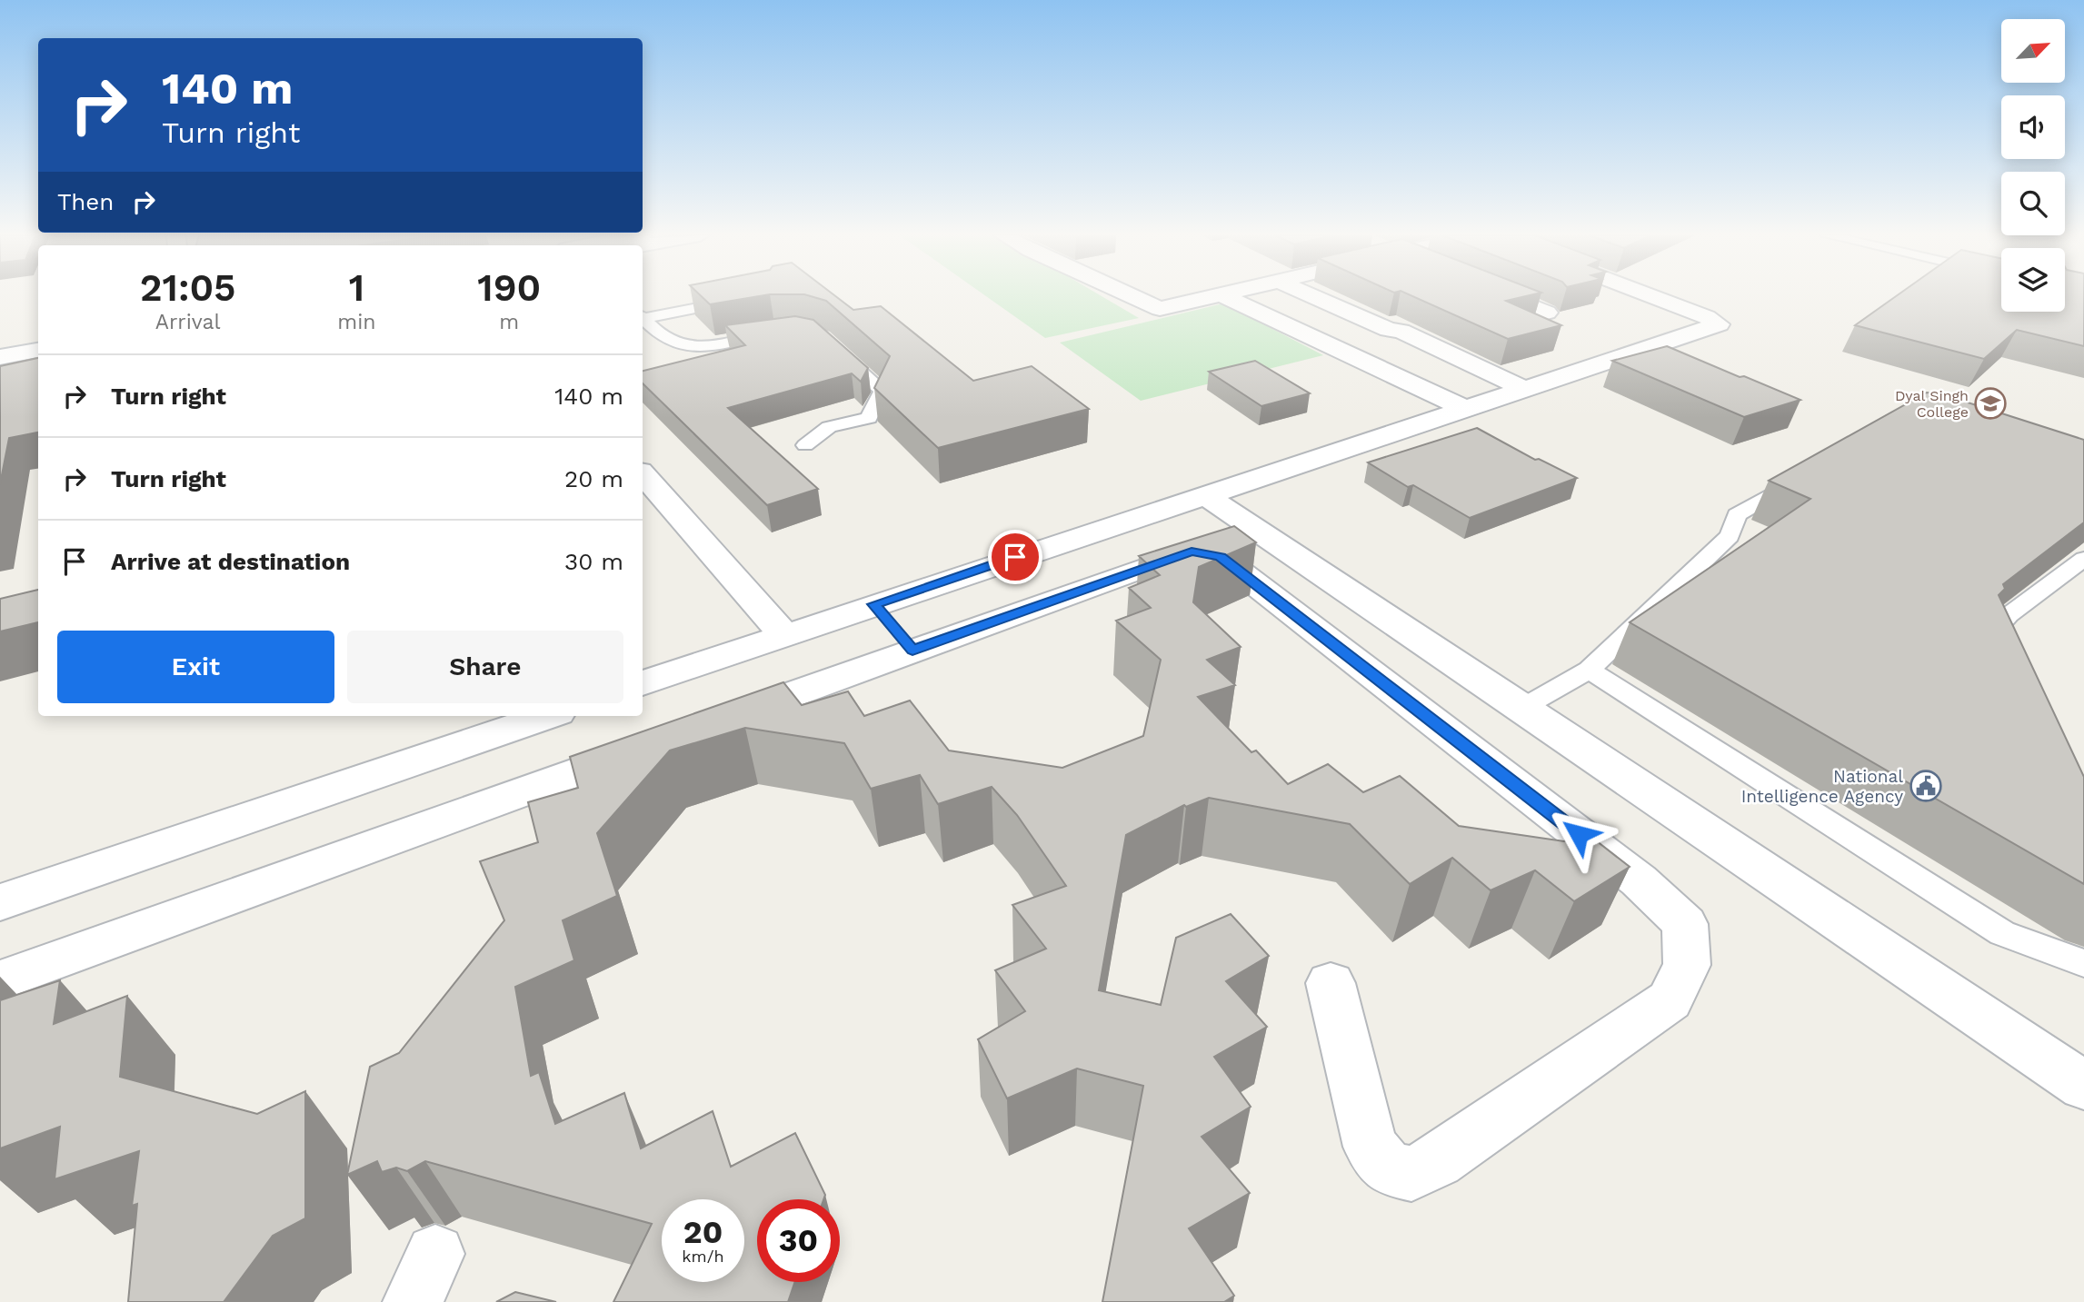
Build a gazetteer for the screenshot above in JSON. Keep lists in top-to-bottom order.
{
  "places": {
    "school or university": ["Dyal Singh College"],
    "public building": ["National Intelligence Agency"]
  },
  "north": "top right",
  "page": {
    "turn": ["140 m", "Turn right"],
    "then": "Then",
    "eta": [
      "21:05",
      "Arrival",
      "1",
      "min",
      "190",
      "m"
    ],
    "list": [
      {
        "name": "Turn right",
        "value": "140 m"
      },
      {
        "name": "Turn right",
        "value": "20 m"
      },
      {
        "name": "Arrive at destination",
        "value": "30 m"
      }
    ],
    "buttons": ["Exit", "Share"],
    "speed": "20 km/h",
    "limit": "30"
  }
}
